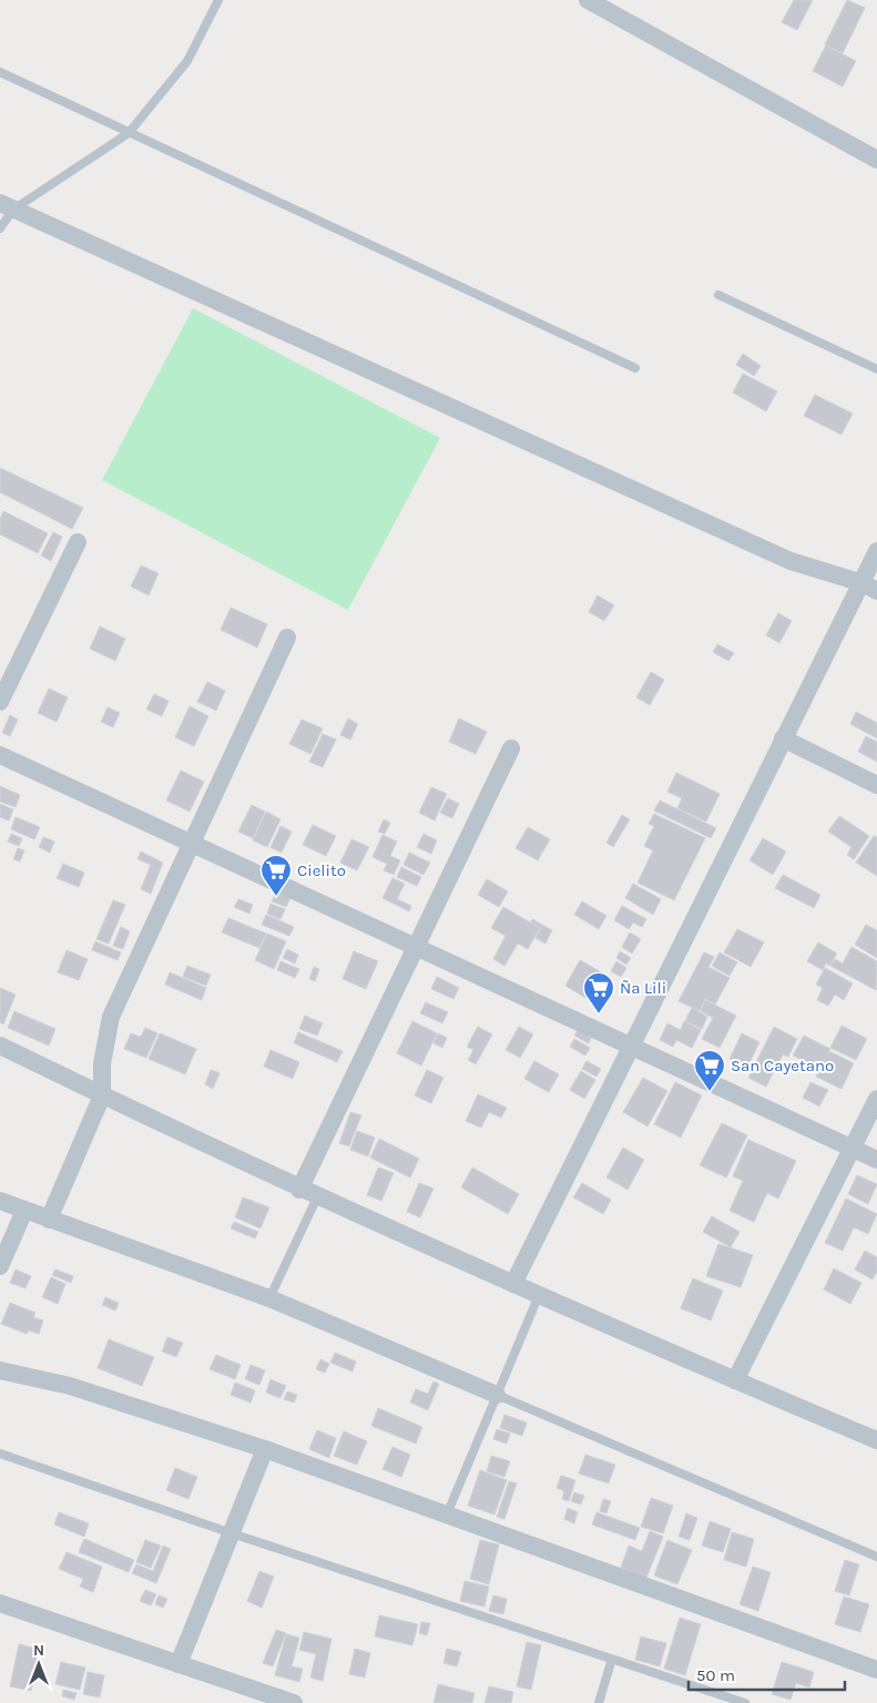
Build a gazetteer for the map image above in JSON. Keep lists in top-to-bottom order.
{
  "places": {
    "supermarket": ["Cielito", "Ña Lili", "San Cayetano"]
  },
  "scale_bar": "50 m",
  "north": "top"
}
